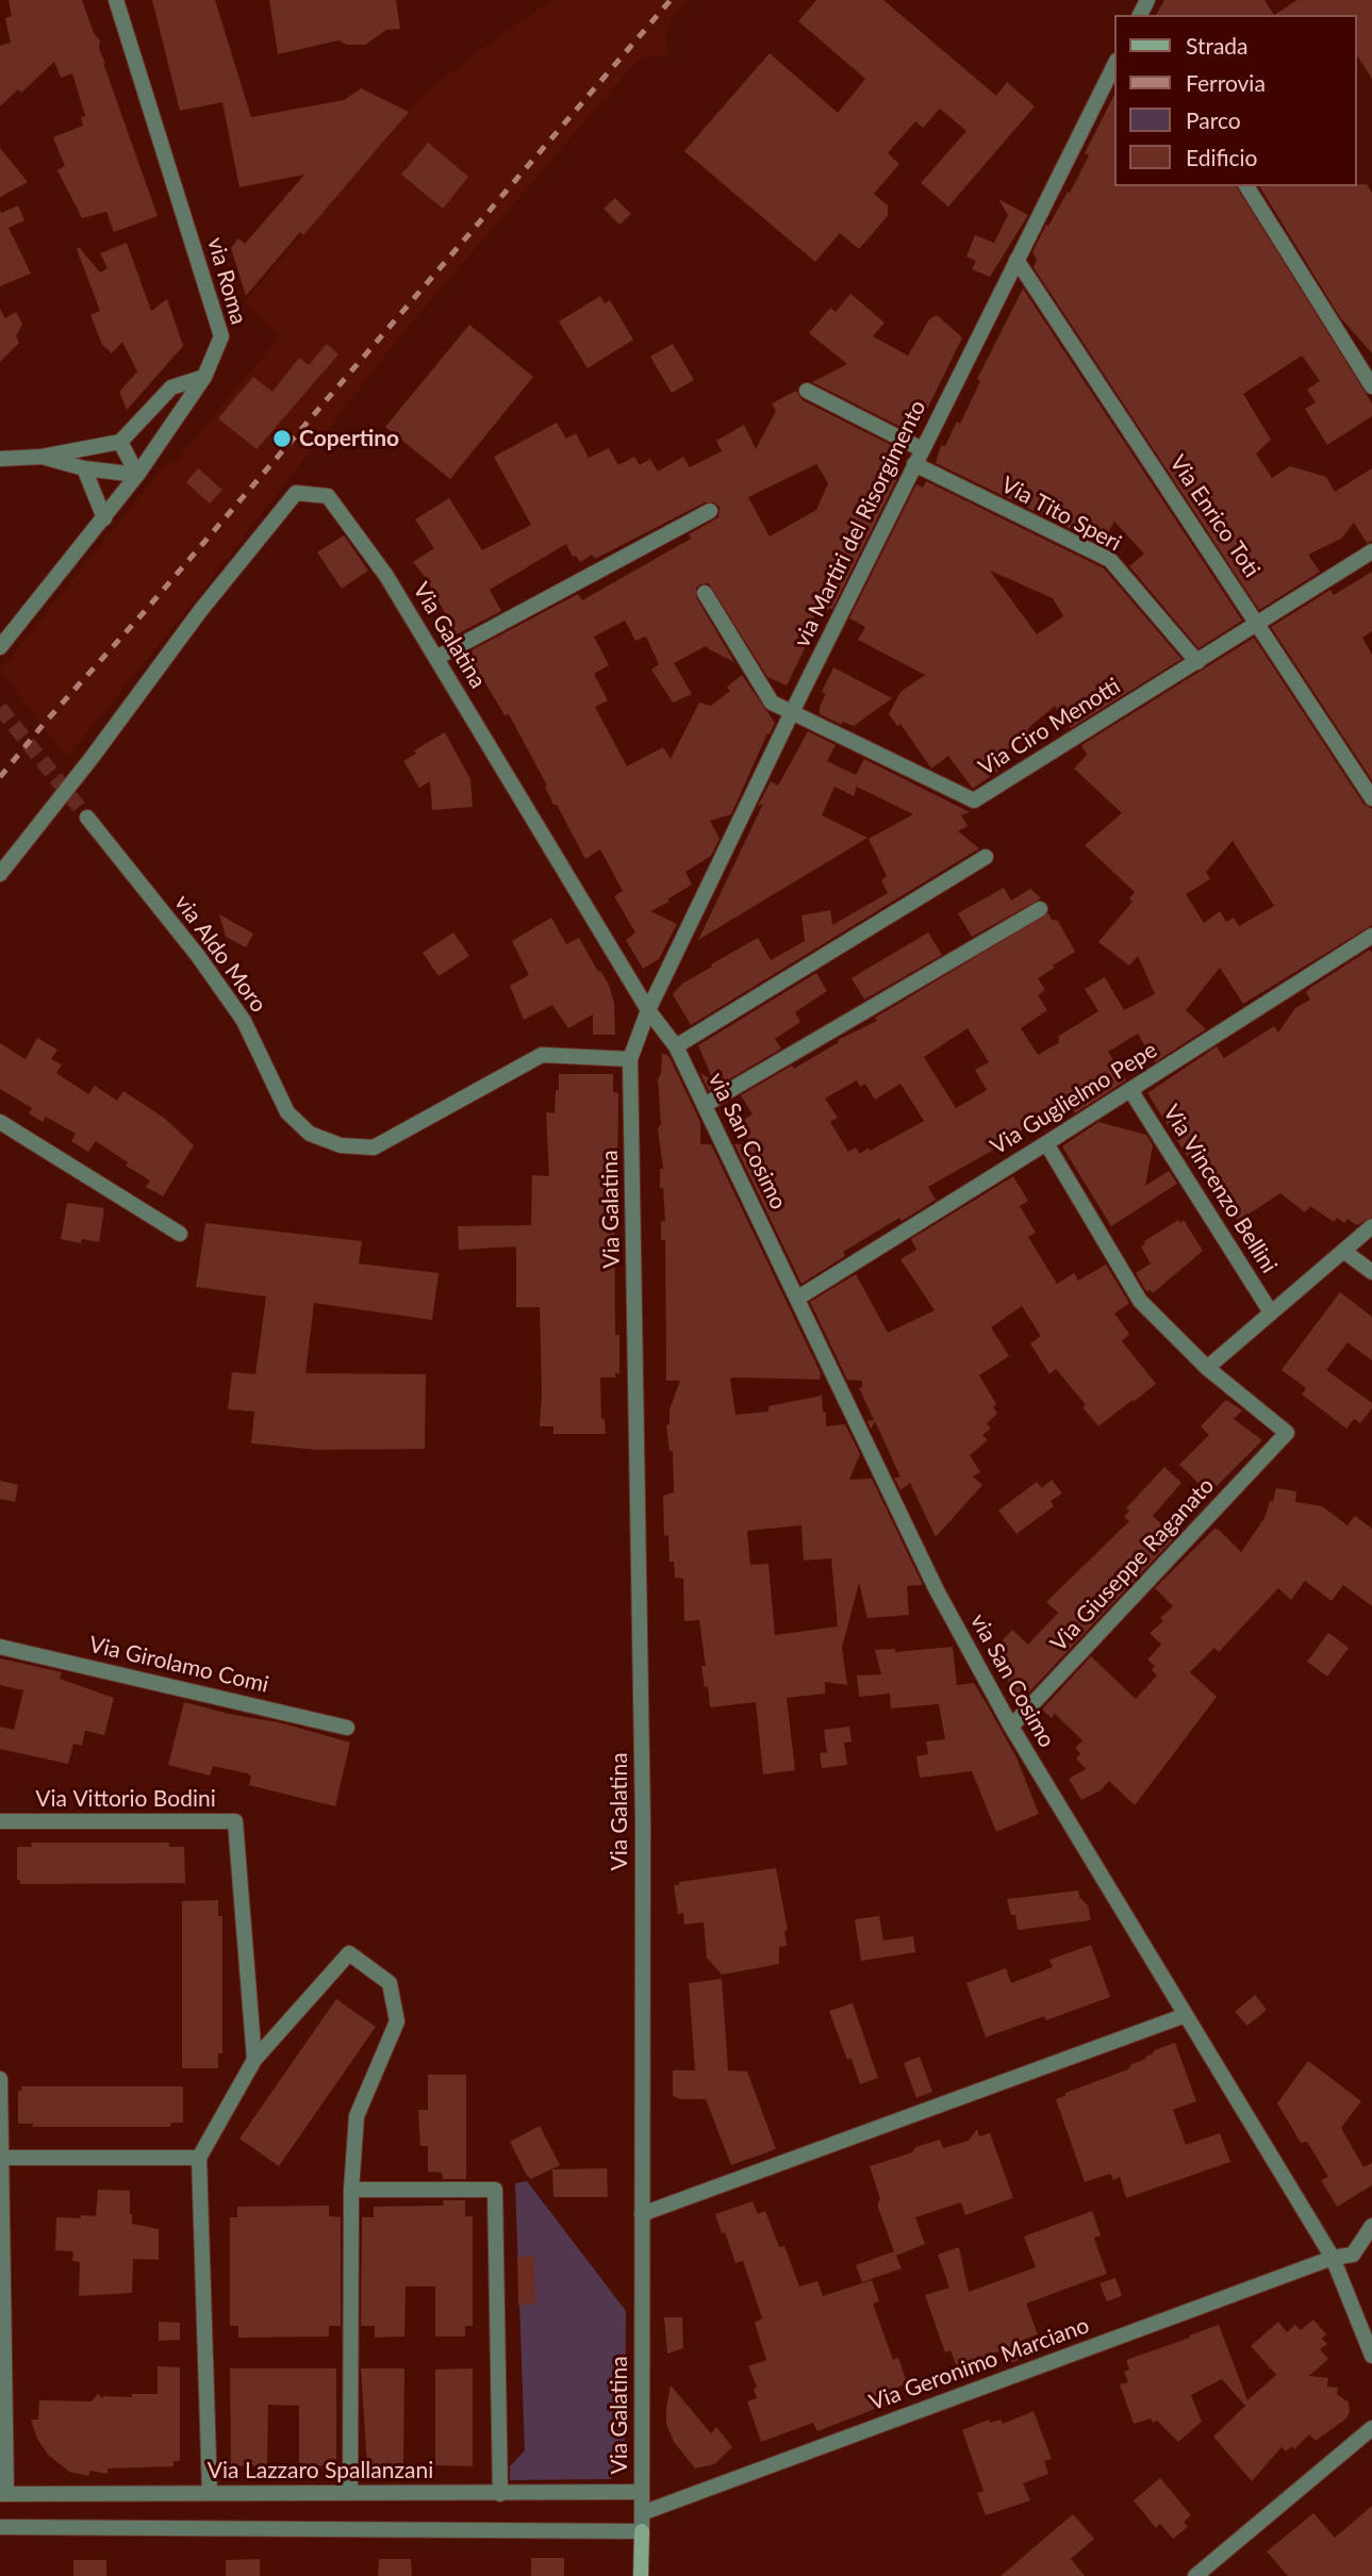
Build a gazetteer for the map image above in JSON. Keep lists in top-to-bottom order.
{
  "streets": {
    "street": [
      "via Roma",
      "Via Tito Speri",
      "Via Enrico Toti",
      "via Martiri del Risorgimento",
      "Via Galatina",
      "Via Ciro Menotti",
      "via Aldo Moro",
      "Via Guglielmo Pepe",
      "via San Cosimo",
      "Via Vincenzo Bellini",
      "Via Giuseppe Raganato",
      "Via Girolamo Comi",
      "Via Vittorio Bodini",
      "Via Geronimo Marciano",
      "Via Lazzaro Spallanzani"
    ]
  },
  "crossings": [
    ["Via Tito Speri", "via Martiri del Risorgimento"],
    ["Via Tito Speri", "Via Ciro Menotti"],
    ["Via Enrico Toti", "via Martiri del Risorgimento"],
    ["Via Enrico Toti", "Via Ciro Menotti"],
    ["via Martiri del Risorgimento", "Via Galatina"],
    ["via Martiri del Risorgimento", "Via Ciro Menotti"],
    ["via Martiri del Risorgimento", "via San Cosimo"],
    ["Via Galatina", "via Aldo Moro"],
    ["Via Galatina", "via San Cosimo"],
    ["Via Galatina", "Via Geronimo Marciano"],
    ["Via Galatina", "Via Lazzaro Spallanzani"],
    ["Via Guglielmo Pepe", "via San Cosimo"],
    ["Via Guglielmo Pepe", "Via Vincenzo Bellini"],
    ["via San Cosimo", "Via Giuseppe Raganato"],
    ["via San Cosimo", "Via Geronimo Marciano"]
  ],
  "places": ["Copertino"],
  "legend": [
    "Strada",
    "Ferrovia",
    "Parco",
    "Edificio"
  ]
}
